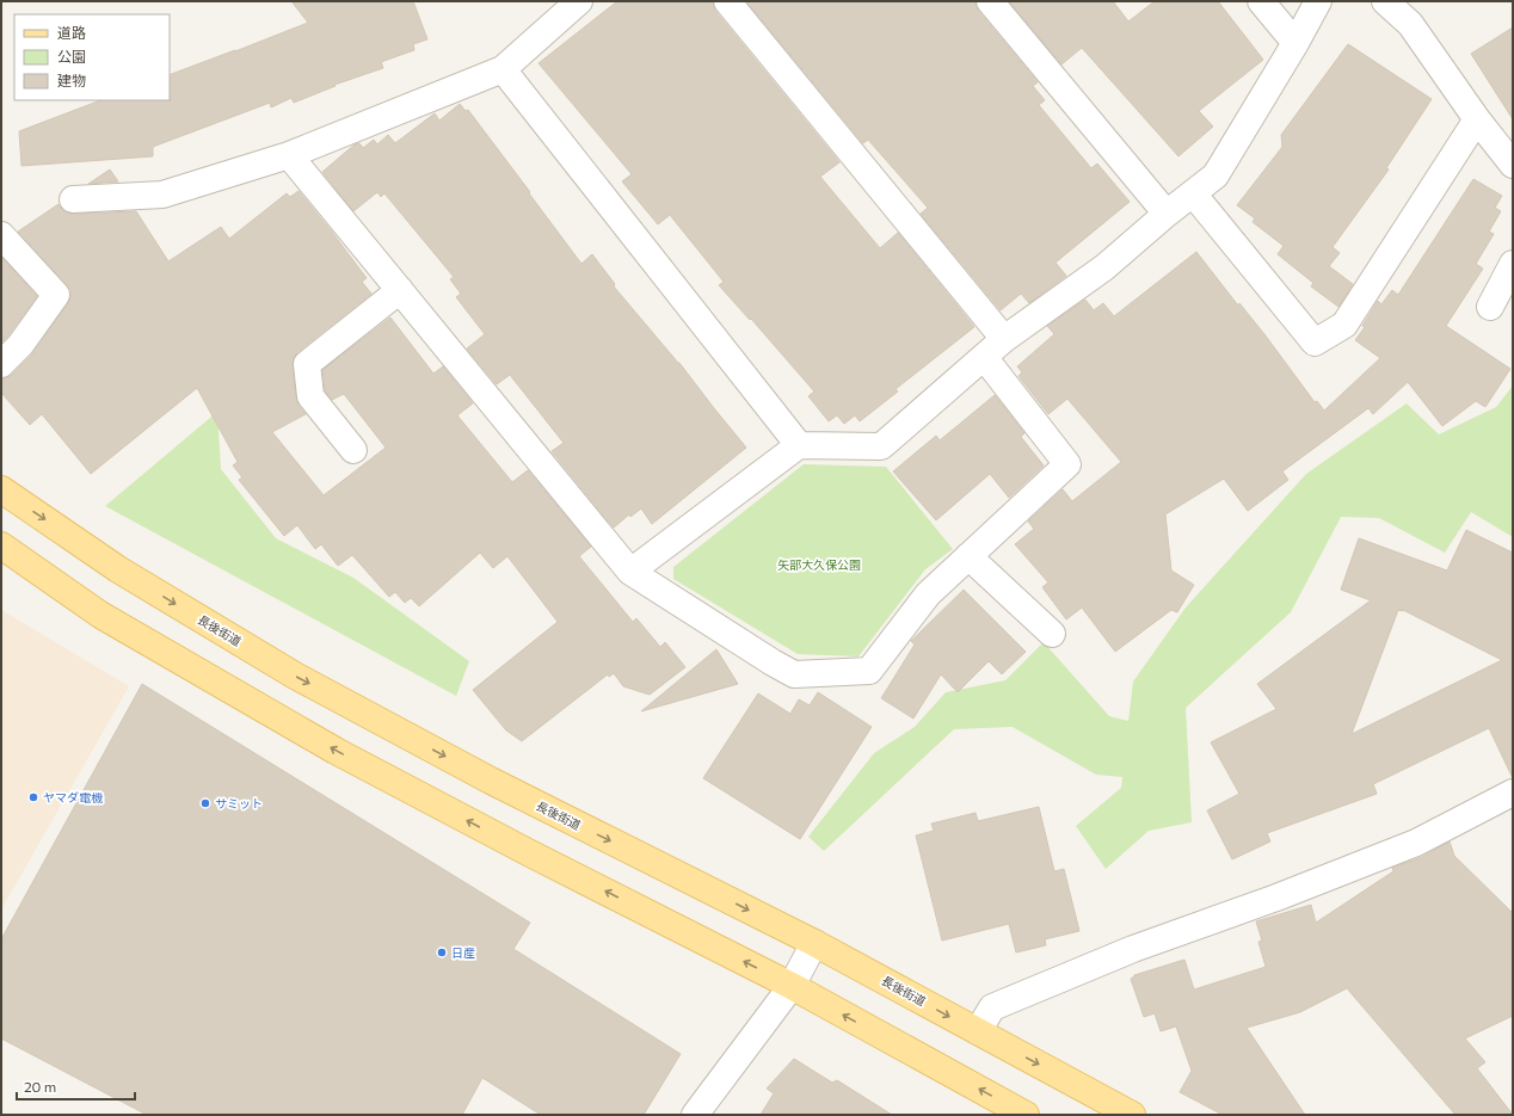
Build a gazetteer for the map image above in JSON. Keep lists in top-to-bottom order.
{
  "streets": {
    "main road": ["長後街道"]
  },
  "parks": ["矢部大久保公園"],
  "places": ["ヤマダ電機", "サミット", "日産"],
  "legend": ["道路", "公園", "建物"],
  "scale_bar": "20 m"
}
